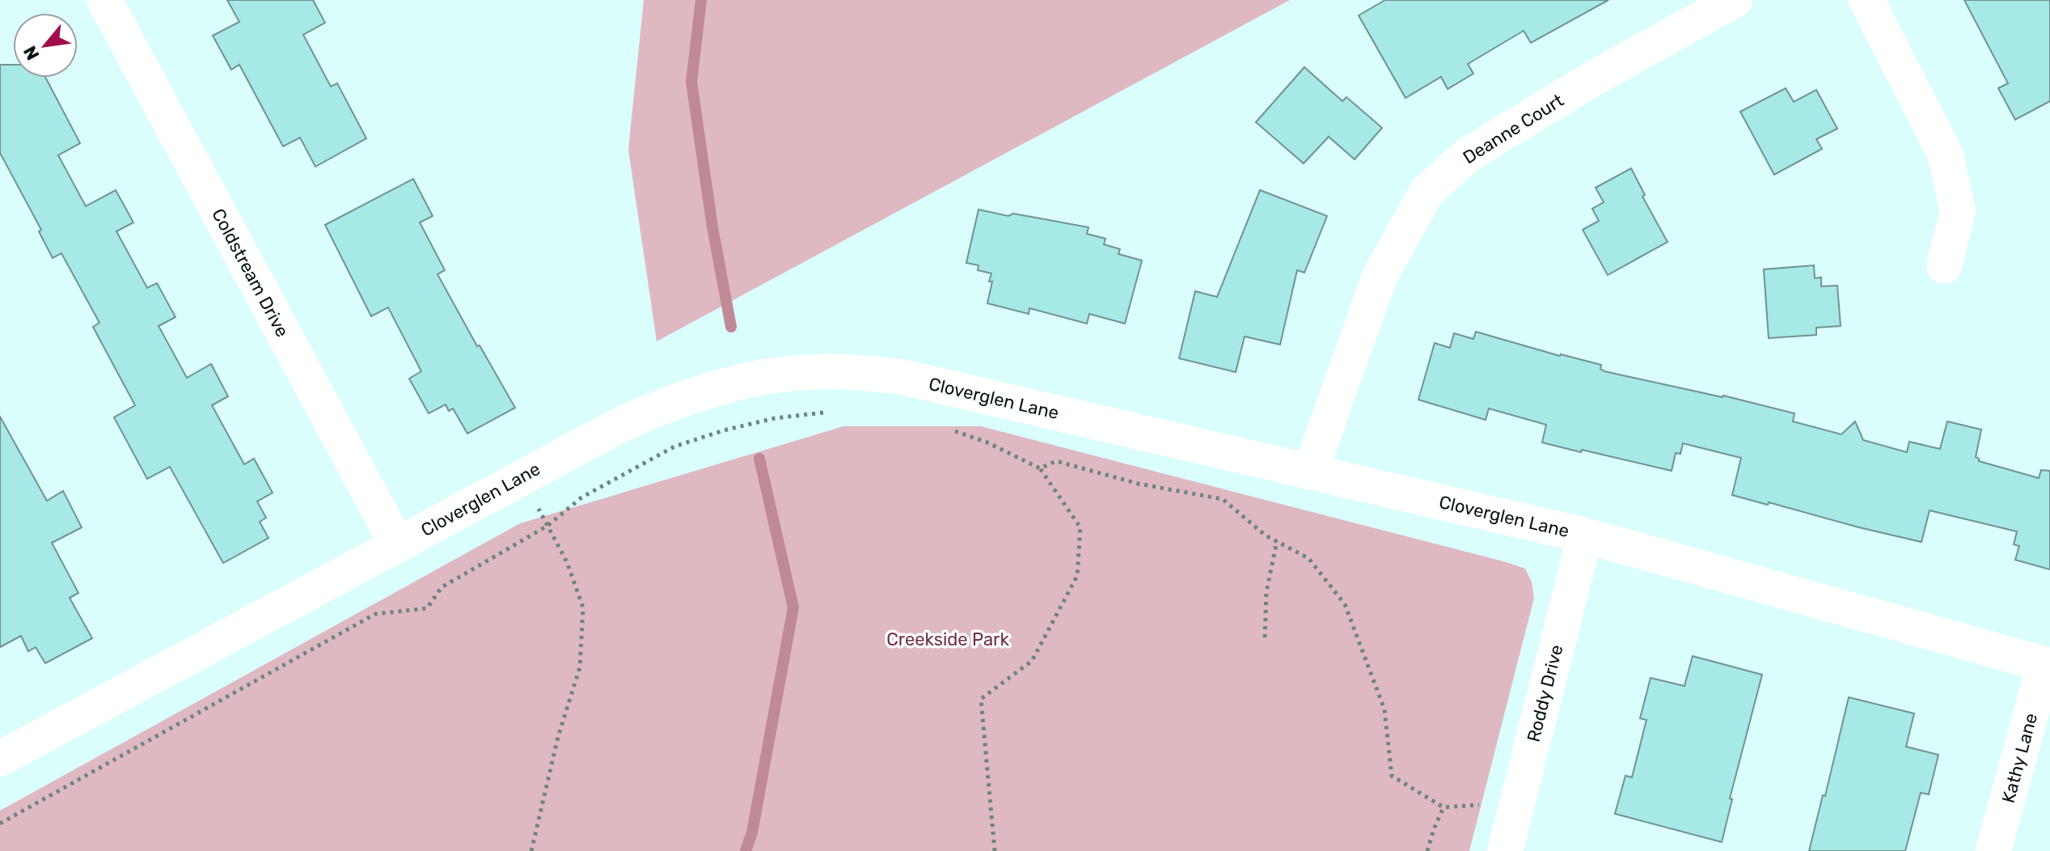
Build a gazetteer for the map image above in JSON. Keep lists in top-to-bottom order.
{
  "streets": {
    "street": [
      "Deanne Court",
      "Coldstream Drive",
      "Cloverglen Lane",
      "Roddy Drive",
      "Kathy Lane"
    ]
  },
  "crossings": [
    ["Deanne Court", "Cloverglen Lane"],
    ["Coldstream Drive", "Cloverglen Lane"],
    ["Cloverglen Lane", "Roddy Drive"],
    ["Cloverglen Lane", "Kathy Lane"]
  ],
  "parks": ["Creekside Park"],
  "north": "bottom left"
}
